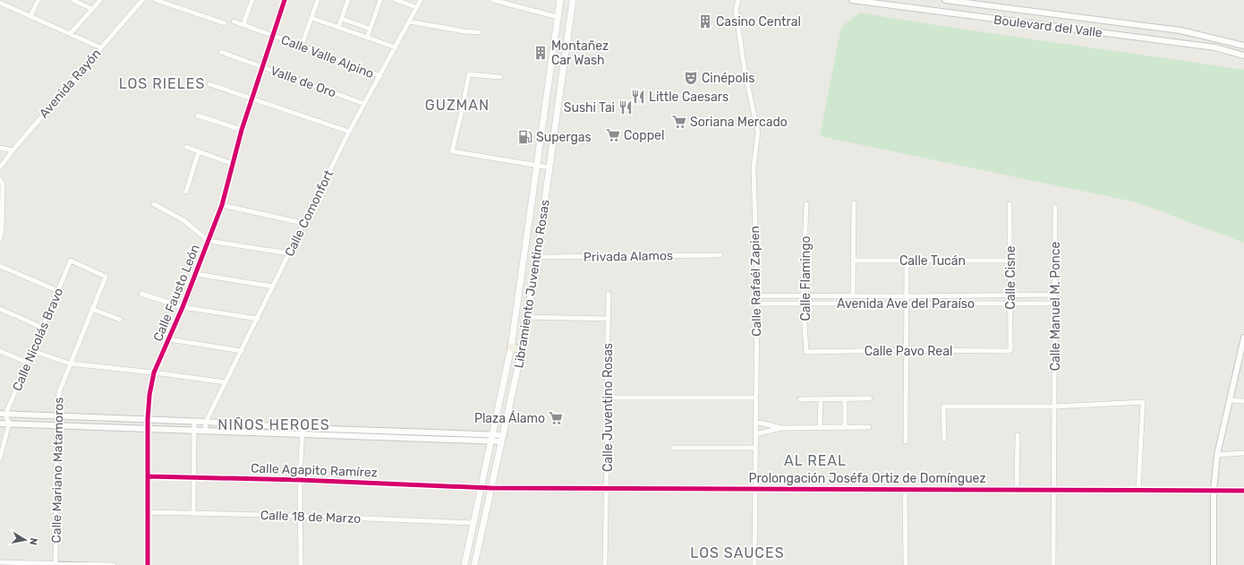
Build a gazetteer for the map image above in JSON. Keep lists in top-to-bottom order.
{
  "streets": {
    "main road": ["Libramiento Juventino Rosas"],
    "street": [
      "Boulevard del Valle",
      "Calle Valle Alpino",
      "Valle de Oro",
      "Avenida Rayón",
      "Calle Comonfort",
      "Privada Alamos",
      "Calle Tucán",
      "Calle Cisne",
      "Calle Flamingo",
      "Calle Rafaél Zapien",
      "Calle Fausto León",
      "Avenida Ave del Paraíso",
      "Calle Manuel M. Ponce",
      "Calle Nicolás Bravo",
      "Calle Pavo Real",
      "Calle Juventino Rosas",
      "Calle Mariano Matamoros",
      "Calle Agapito Ramírez",
      "Prolongación Joséfa Ortiz de Domínguez",
      "Calle 18 de Marzo"
    ]
  },
  "crossings": [
    ["Calle Valle Alpino", "Calle Comonfort"],
    ["Calle Valle Alpino", "Calle Fausto León"],
    ["Valle de Oro", "Calle Comonfort"],
    ["Valle de Oro", "Calle Fausto León"],
    ["Privada Alamos", "Libramiento Juventino Rosas"],
    ["Calle Tucán", "Calle Cisne"],
    ["Calle Cisne", "Avenida Ave del Paraíso"],
    ["Calle Cisne", "Calle Pavo Real"],
    ["Calle Flamingo", "Avenida Ave del Paraíso"],
    ["Calle Flamingo", "Calle Pavo Real"],
    ["Calle Rafaél Zapien", "Avenida Ave del Paraíso"],
    ["Calle Rafaél Zapien", "Prolongación Joséfa Ortiz de Domínguez"],
    ["Libramiento Juventino Rosas", "Calle Agapito Ramírez"],
    ["Libramiento Juventino Rosas", "Prolongación Joséfa Ortiz de Domínguez"],
    ["Libramiento Juventino Rosas", "Calle 18 de Marzo"],
    ["Calle Fausto León", "Calle Agapito Ramírez"],
    ["Calle Fausto León", "Calle 18 de Marzo"],
    ["Avenida Ave del Paraíso", "Calle Manuel M. Ponce"],
    ["Calle Manuel M. Ponce", "Prolongación Joséfa Ortiz de Domínguez"],
    ["Calle Nicolás Bravo", "Calle Mariano Matamoros"],
    ["Calle Juventino Rosas", "Prolongación Joséfa Ortiz de Domínguez"],
    ["Calle Agapito Ramírez", "Prolongación Joséfa Ortiz de Domínguez"]
  ],
  "districts": [
    "LOS RIELES",
    "GUZMAN",
    "NIÑOS HEROES",
    "AL REAL",
    "LOS SAUCES"
  ],
  "places": {
    "building": ["Casino Central", "Montañez Car Wash"],
    "theatre": ["Cinépolis"],
    "restaurant": ["Little Caesars", "Sushi Tai"],
    "supermarket": ["Soriana Mercado", "Coppel", "Plaza Álamo"],
    "fuel station": ["Supergas"]
  },
  "north": "right"
}
